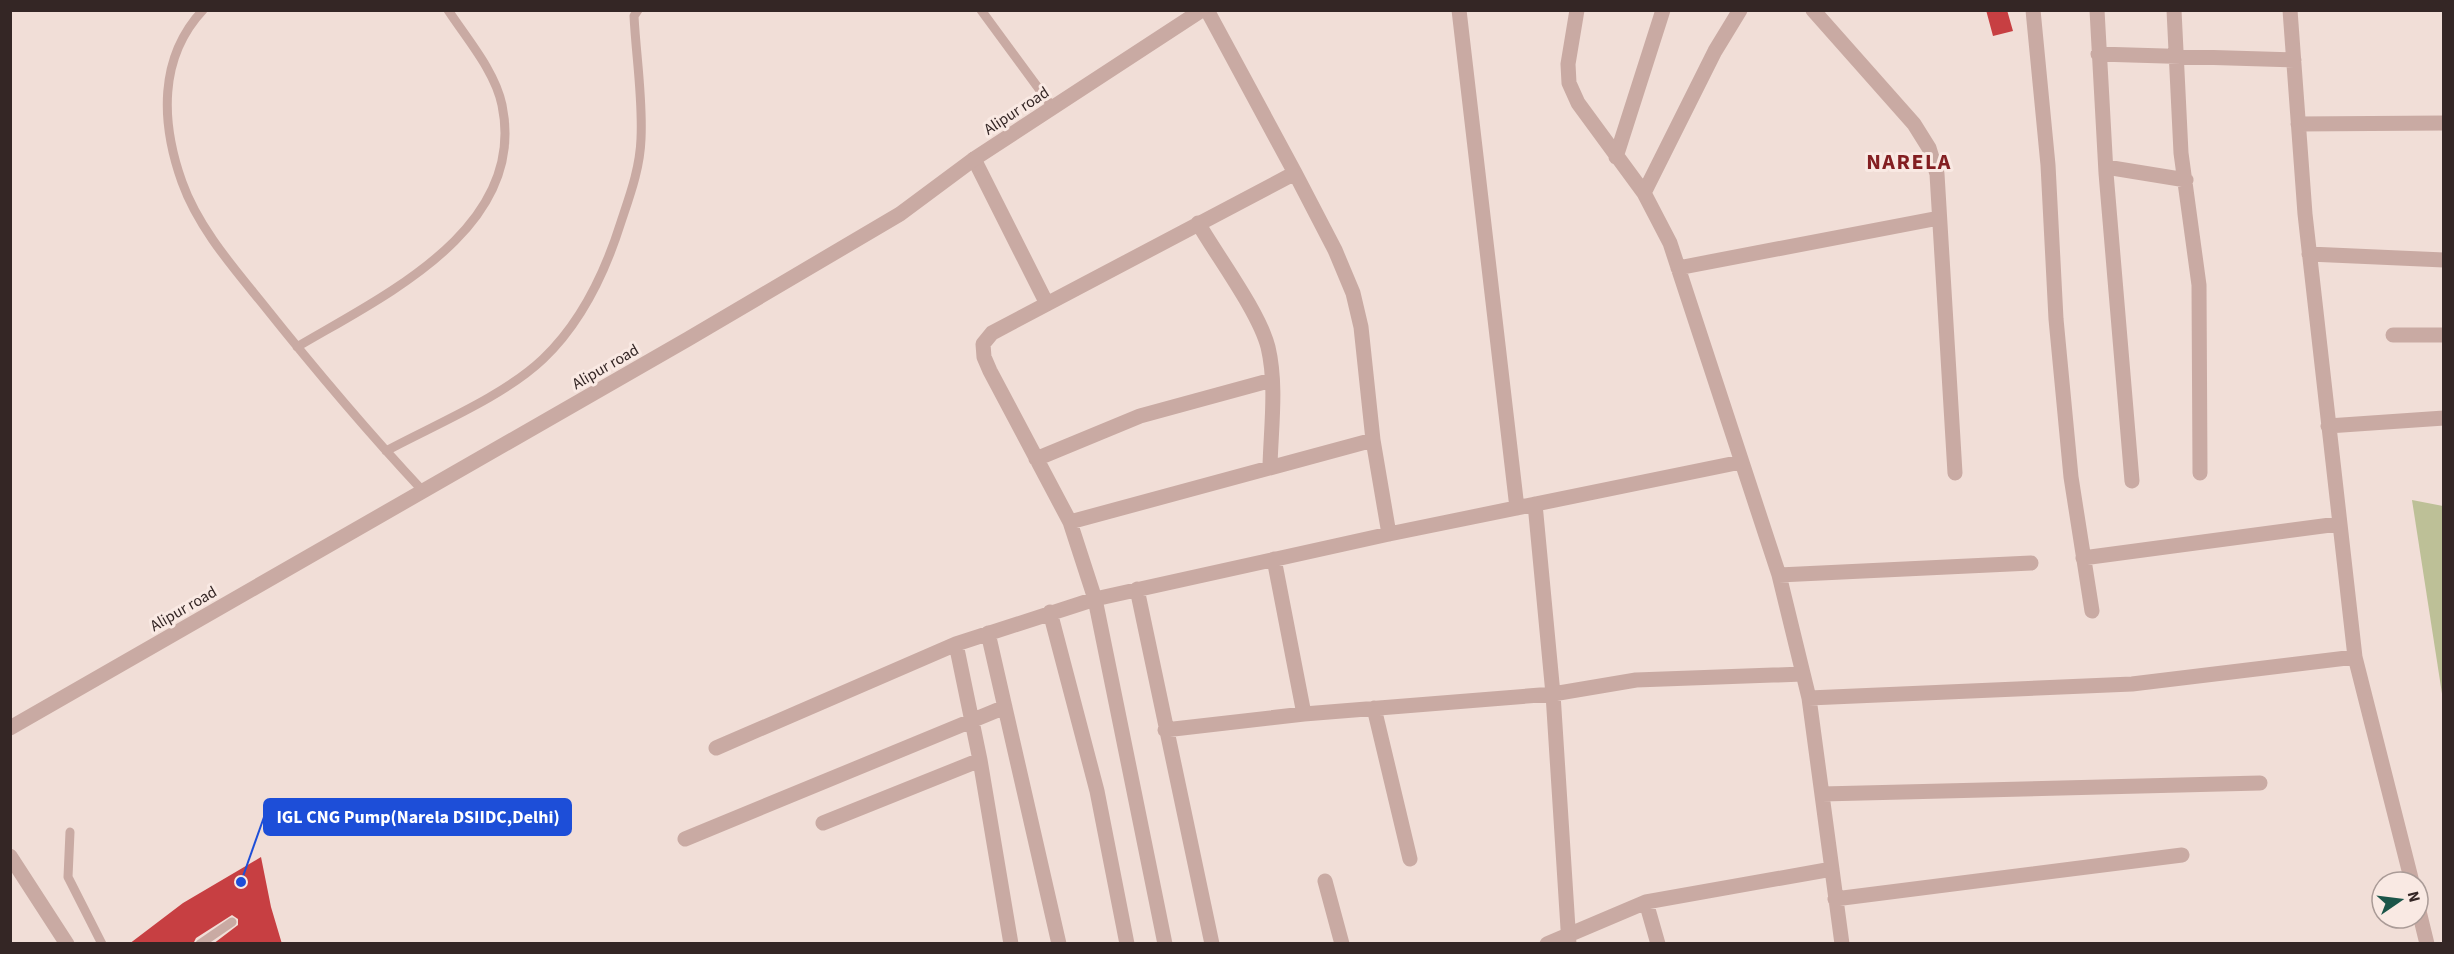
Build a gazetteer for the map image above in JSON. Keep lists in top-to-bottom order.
{
  "streets": {
    "street": ["Alipur road"]
  },
  "districts": ["NARELA"],
  "places": ["IGL CNG Pump(Narela DSIIDC,Delhi)"],
  "north": "right"
}
